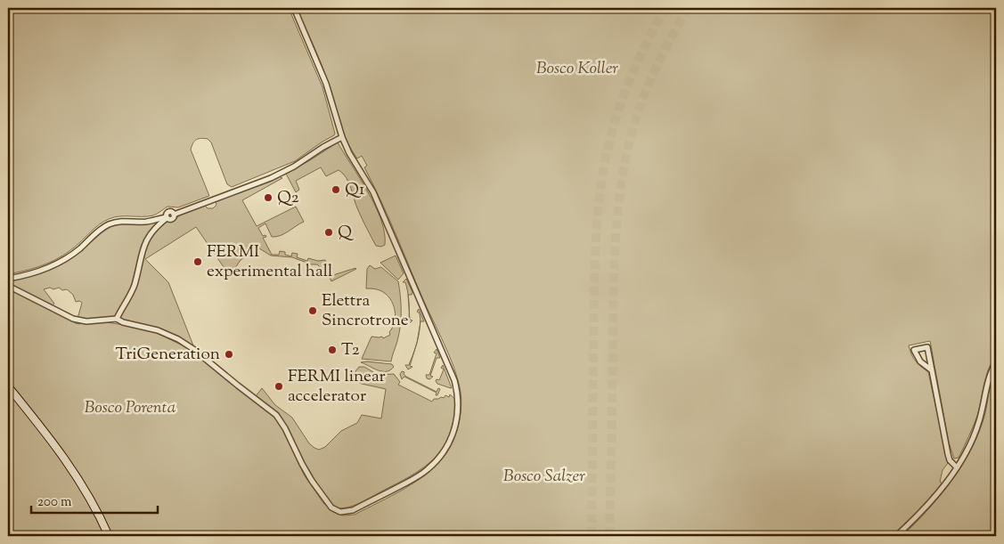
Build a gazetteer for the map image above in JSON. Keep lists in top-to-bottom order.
{
  "parks": ["Bosco Koller", "Bosco Porenta", "Bosco Salzer"],
  "places": [
    "Q1",
    "Q2",
    "Q",
    "FERMI experimental hall",
    "Elettra Sincrotrone",
    "T2",
    "TriGeneration",
    "FERMI linear accelerator"
  ],
  "scale_bar": "200 m"
}
